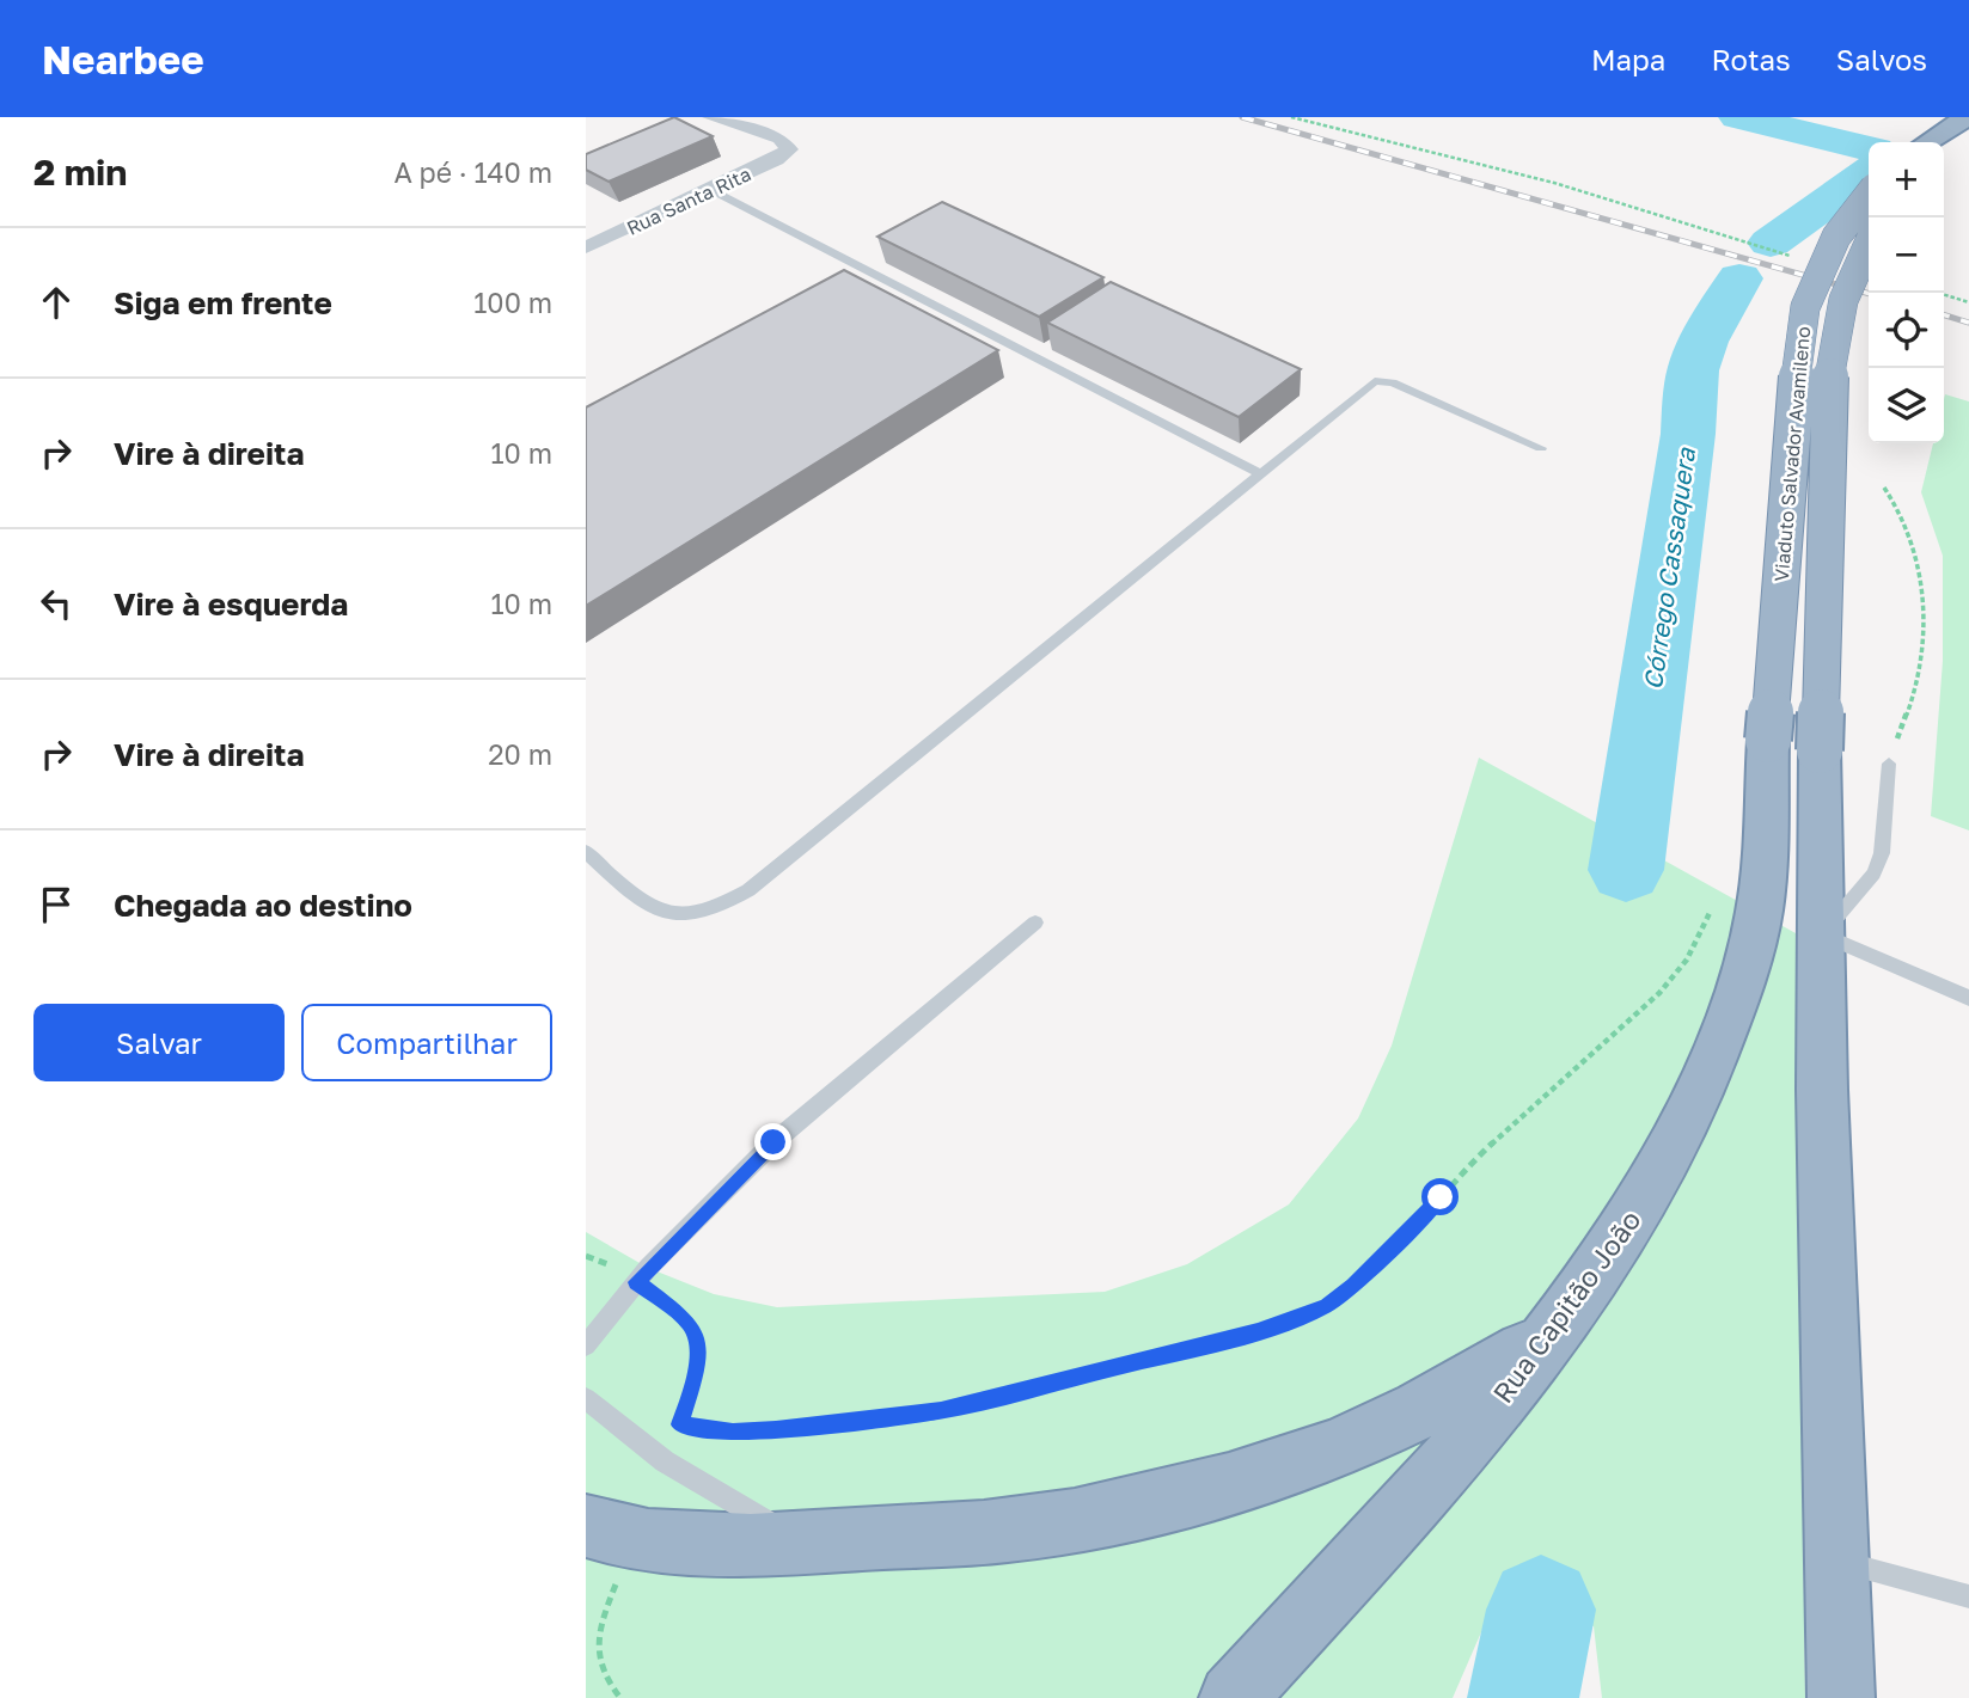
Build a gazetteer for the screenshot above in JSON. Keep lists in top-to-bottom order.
{
  "streets": {
    "highway": ["Viaduto Salvador Avamileno", "Rua Capitão João"],
    "street": ["Rua Santa Rita"]
  },
  "crossings": [
    ["Viaduto Salvador Avamileno", "Rua Capitão João"]
  ],
  "water": ["Córrego Cassaquera"],
  "page": {
    "header": "Nearbee",
    "nav": ["Mapa", "Rotas", "Salvos"],
    "heading": ["2 min", "A pé · 140 m"],
    "map_buttons": ["+", "−"],
    "list": [
      ["Siga em frente", "100 m"],
      ["Vire à direita", "10 m"],
      ["Vire à esquerda", "10 m"],
      ["Vire à direita", "20 m"],
      "Chegada ao destino"
    ],
    "buttons": ["Salvar", "Compartilhar"]
  }
}
